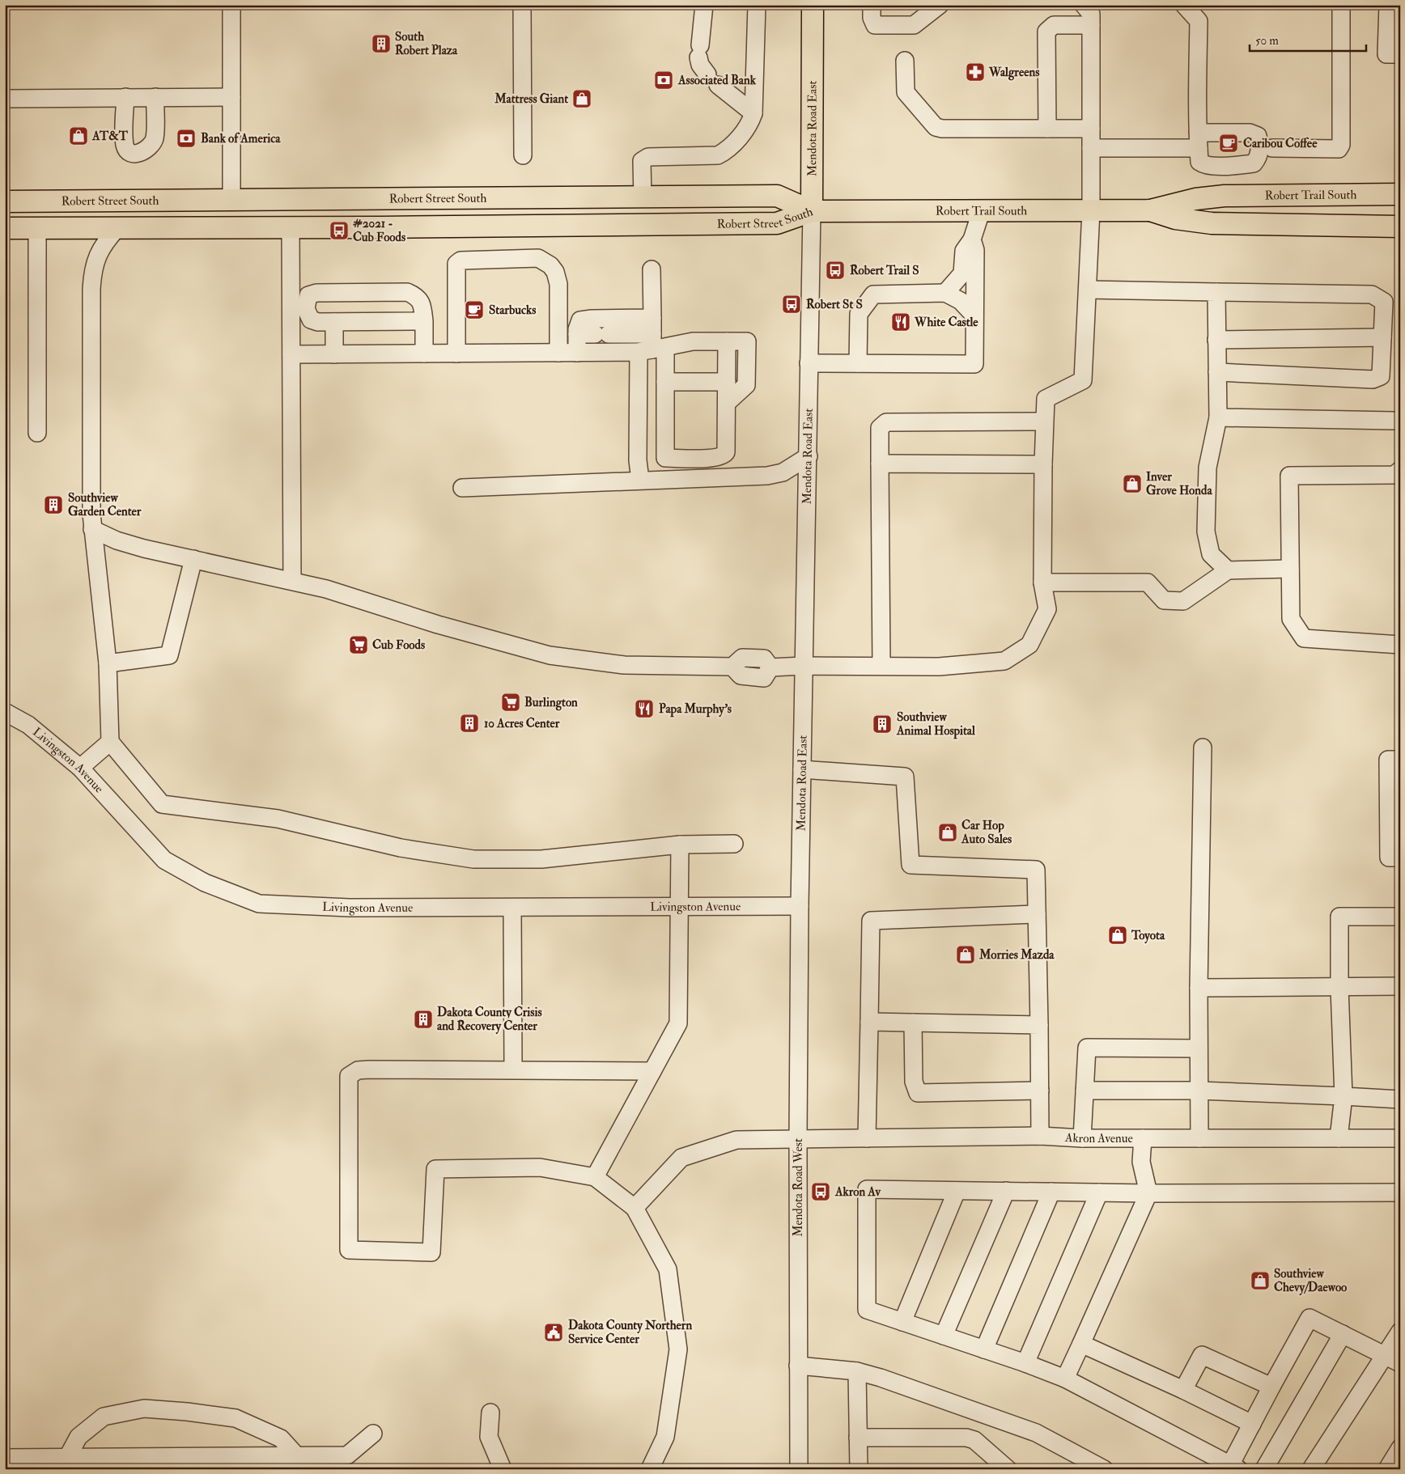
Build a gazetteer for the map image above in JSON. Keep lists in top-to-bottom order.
{
  "streets": {
    "main road": ["Mendota Road East", "Robert Trail South", "Robert Street South"],
    "street": ["Livingston Avenue", "Akron Avenue", "Mendota Road West"]
  },
  "crossings": [
    ["Mendota Road East", "Robert Trail South"],
    ["Mendota Road East", "Robert Street South"],
    ["Mendota Road East", "Livingston Avenue"],
    ["Mendota Road East", "Mendota Road West"],
    ["Robert Trail South", "Robert Street South"],
    ["Livingston Avenue", "Mendota Road West"],
    ["Akron Avenue", "Mendota Road West"]
  ],
  "places": {
    "building": [
      "South Robert Plaza",
      "Southview Garden Center",
      "10 Acres Center",
      "Southview Animal Hospital",
      "Dakota County Crisis and Recovery Center"
    ],
    "pharmacy": ["Walgreens"],
    "bank": ["Associated Bank", "Bank of America"],
    "shop": [
      "Mattress Giant",
      "AT&T",
      "Inver Grove Honda",
      "Car Hop Auto Sales",
      "Toyota",
      "Morries Mazda",
      "Southview Chevy/Daewoo"
    ],
    "cafe": ["Caribou Coffee", "Starbucks"],
    "bus stop": [
      "#2021 - Cub Foods",
      "Robert Trail S",
      "Robert St S",
      "Akron Av"
    ],
    "restaurant": ["White Castle", "Papa Murphy's"],
    "supermarket": ["Cub Foods", "Burlington"],
    "public building": ["Dakota County Northern Service Center"]
  },
  "scale_bar": "50 m"
}
